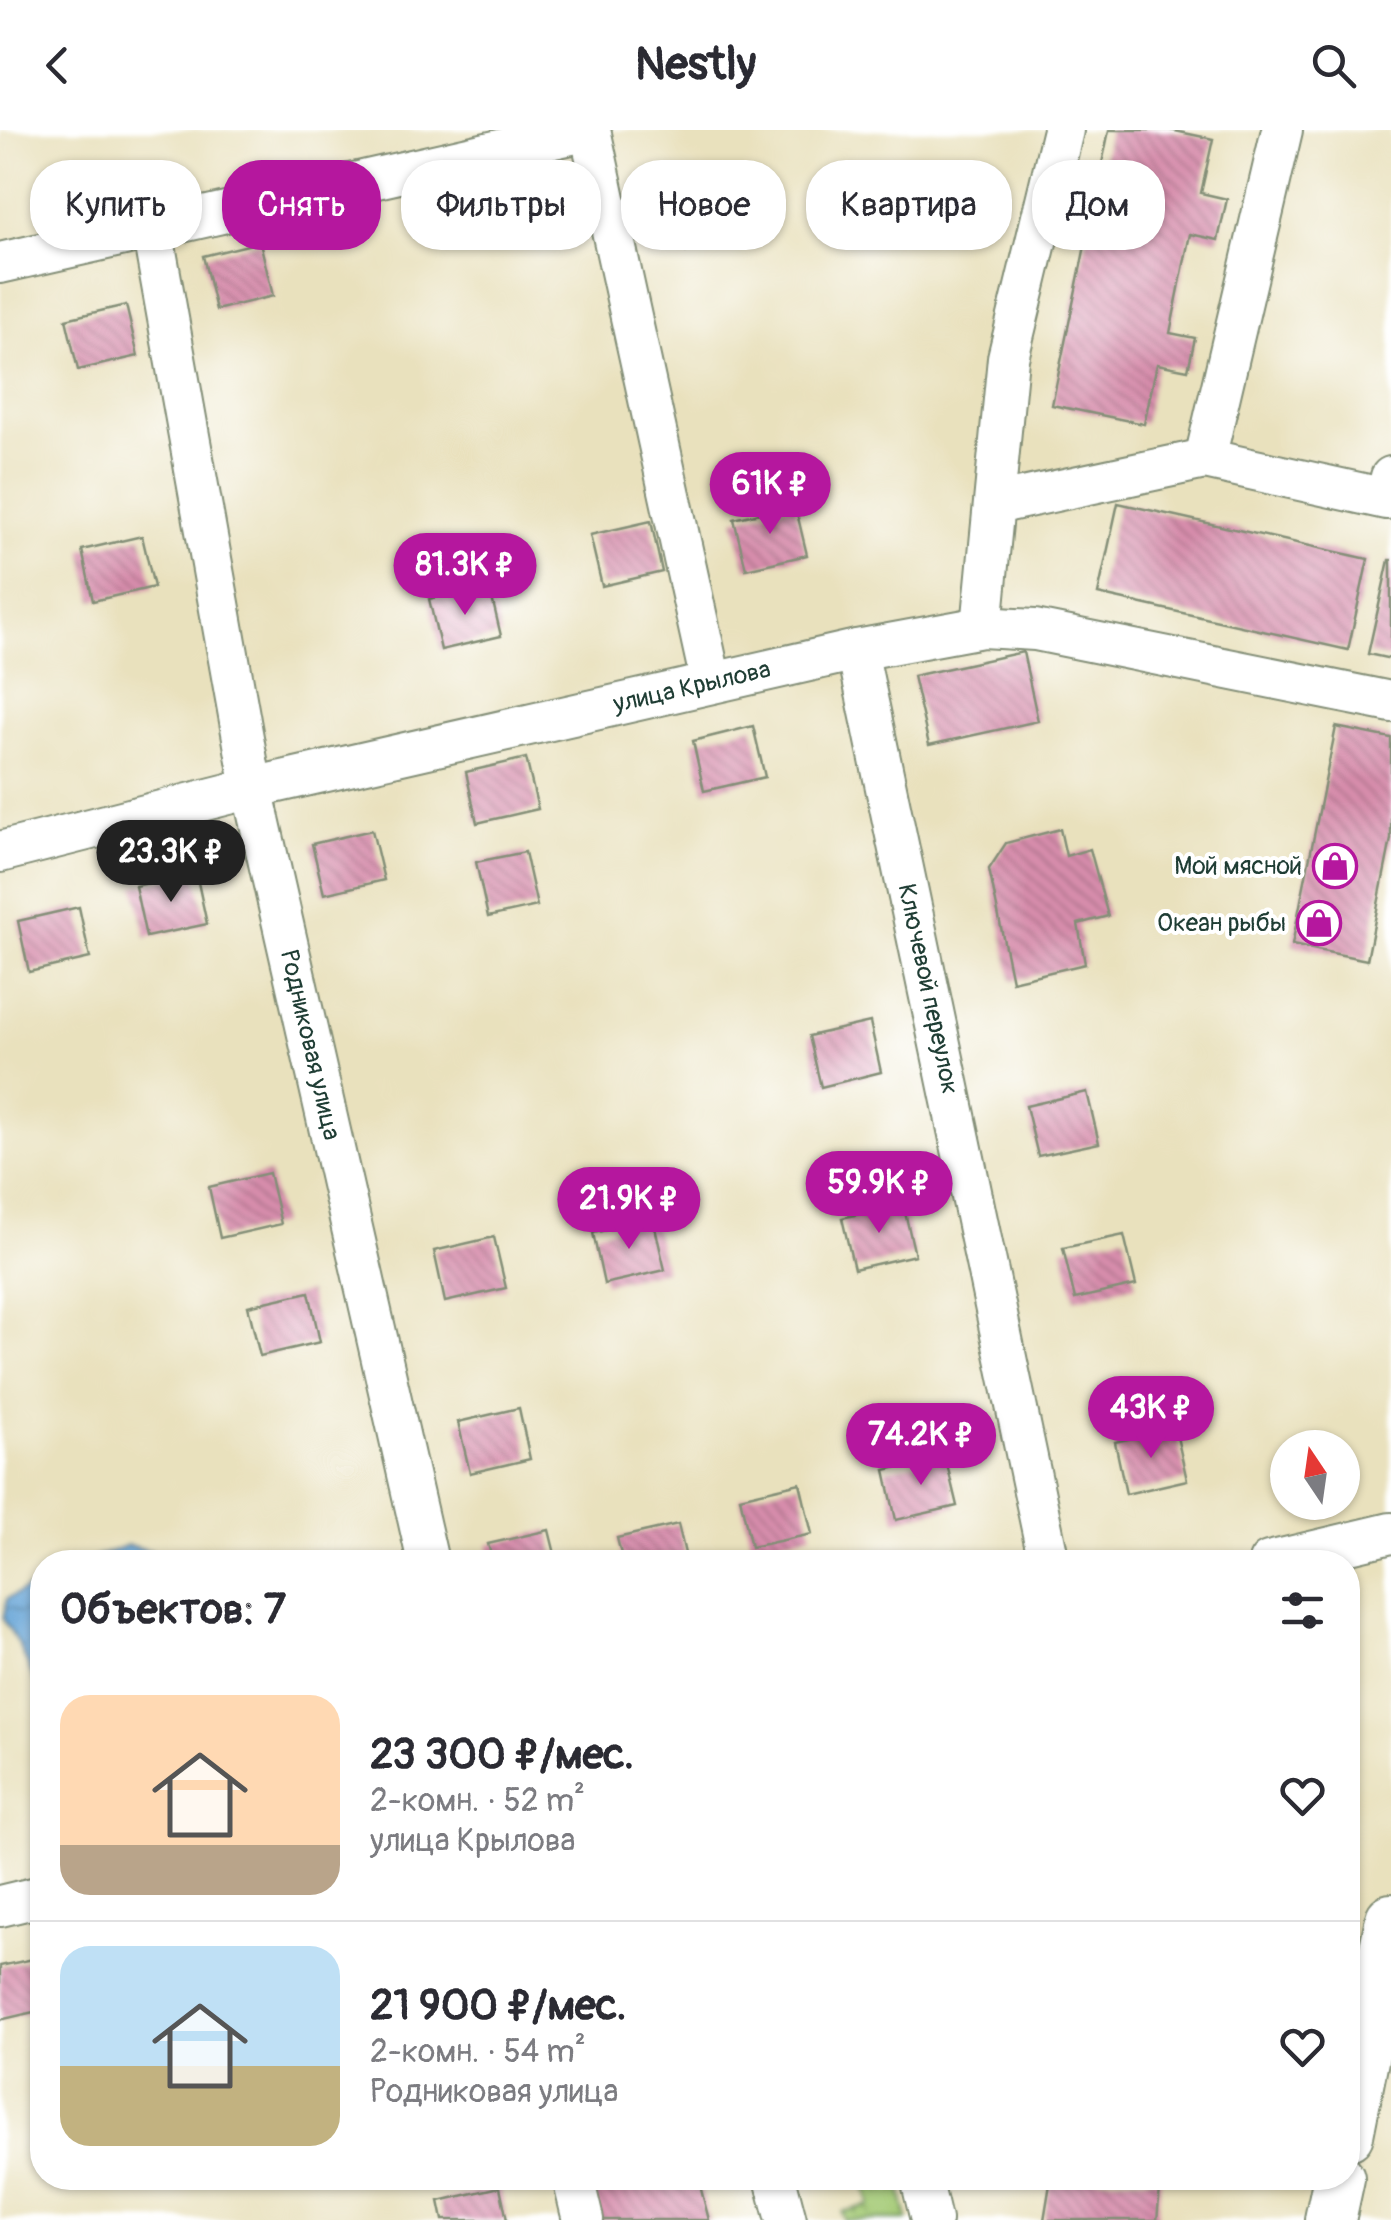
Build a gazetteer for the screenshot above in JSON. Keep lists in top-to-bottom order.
{
  "streets": {
    "street": ["улица Крылова", "Ключевой переулок", "Родниковая улица"]
  },
  "crossings": [
    ["улица Крылова", "Ключевой переулок"],
    ["улица Крылова", "Родниковая улица"]
  ],
  "places": {
    "shop": ["Мой мясной", "Океан рыбы"]
  },
  "north": "top",
  "page": {
    "header": "Nestly",
    "chip": [
      "Купить",
      "Снять",
      "Фильтры",
      "Новое",
      "Квартира",
      "Дом"
    ],
    "price": [
      "61K ₽",
      "81.3K ₽",
      "23.3K ₽",
      "59.9K ₽",
      "21.9K ₽",
      "43K ₽",
      "74.2K ₽"
    ],
    "heading": "Объектов: 7",
    "list": [
      {
        "name": "23 300 ₽/мес.",
        "note": "2-комн. · 52 m² · улица Крылова"
      },
      {
        "name": "21 900 ₽/мес.",
        "note": "2-комн. · 54 m² · Родниковая улица"
      }
    ]
  }
}
